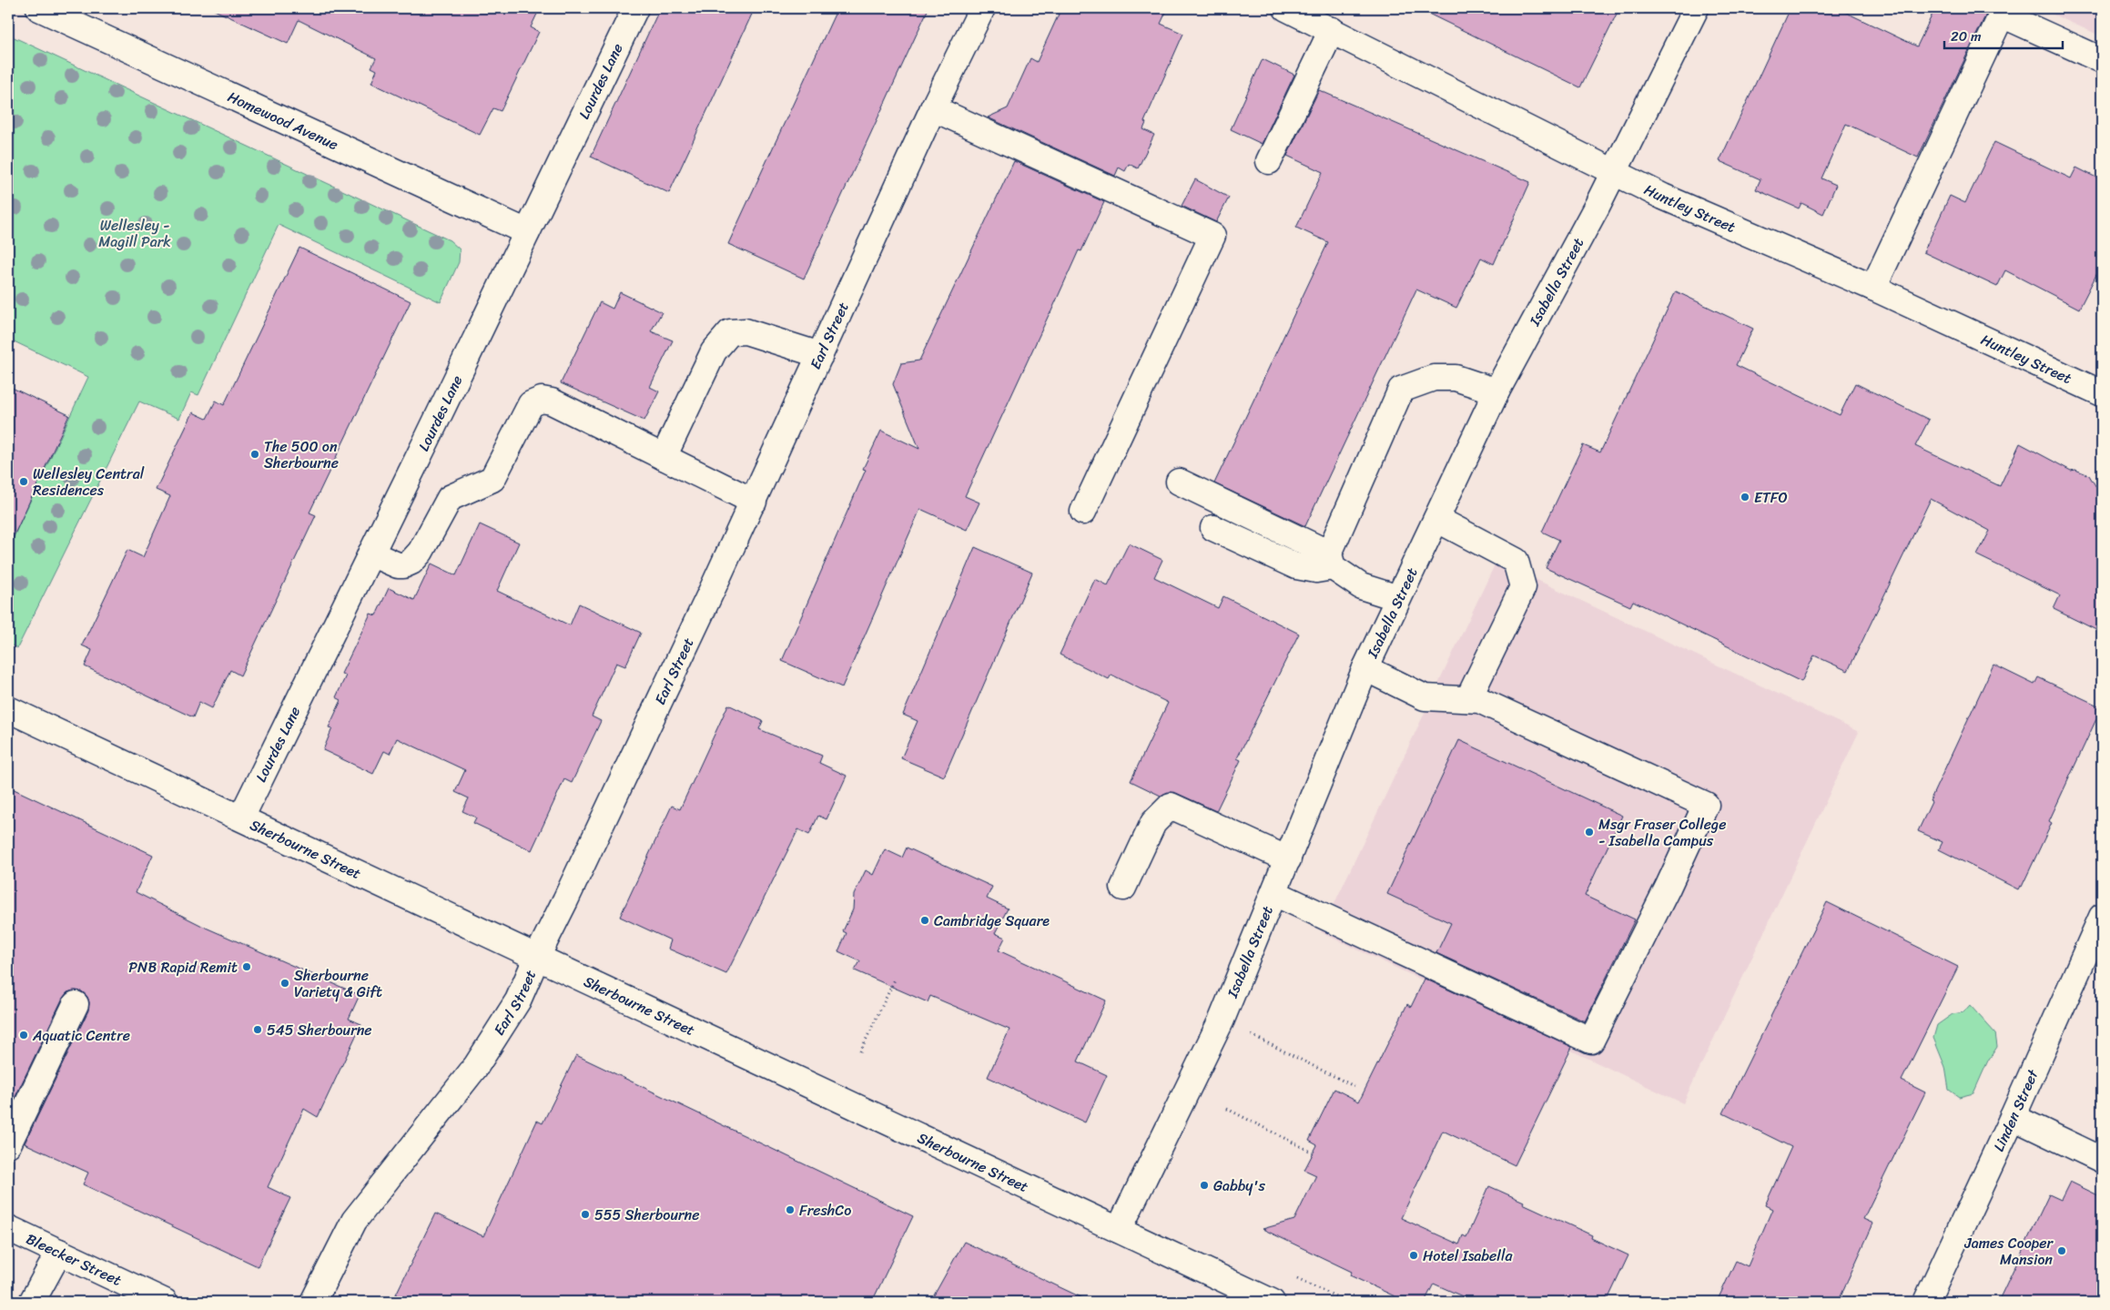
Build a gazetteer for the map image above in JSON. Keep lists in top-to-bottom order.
{
  "streets": {
    "street": [
      "Lourdes Lane",
      "Homewood Avenue",
      "Huntley Street",
      "Isabella Street",
      "Earl Street",
      "Sherbourne Street",
      "Linden Street",
      "Bleecker Street"
    ]
  },
  "crossings": [
    ["Lourdes Lane", "Homewood Avenue"],
    ["Lourdes Lane", "Sherbourne Street"],
    ["Huntley Street", "Isabella Street"],
    ["Isabella Street", "Sherbourne Street"],
    ["Earl Street", "Sherbourne Street"]
  ],
  "parks": ["Wellesley - Magill Park"],
  "places": [
    "The 500 on Sherbourne",
    "Wellesley Central Residences",
    "ETFO",
    "Msgr Fraser College - Isabella Campus",
    "Cambridge Square",
    "PNB Rapid Remit",
    "Sherbourne Variety & Gift",
    "545 Sherbourne",
    "Aquatic Centre",
    "Gabby's",
    "FreshCo",
    "555 Sherbourne",
    "James Cooper Mansion",
    "Hotel Isabella"
  ],
  "scale_bar": "20 m"
}
